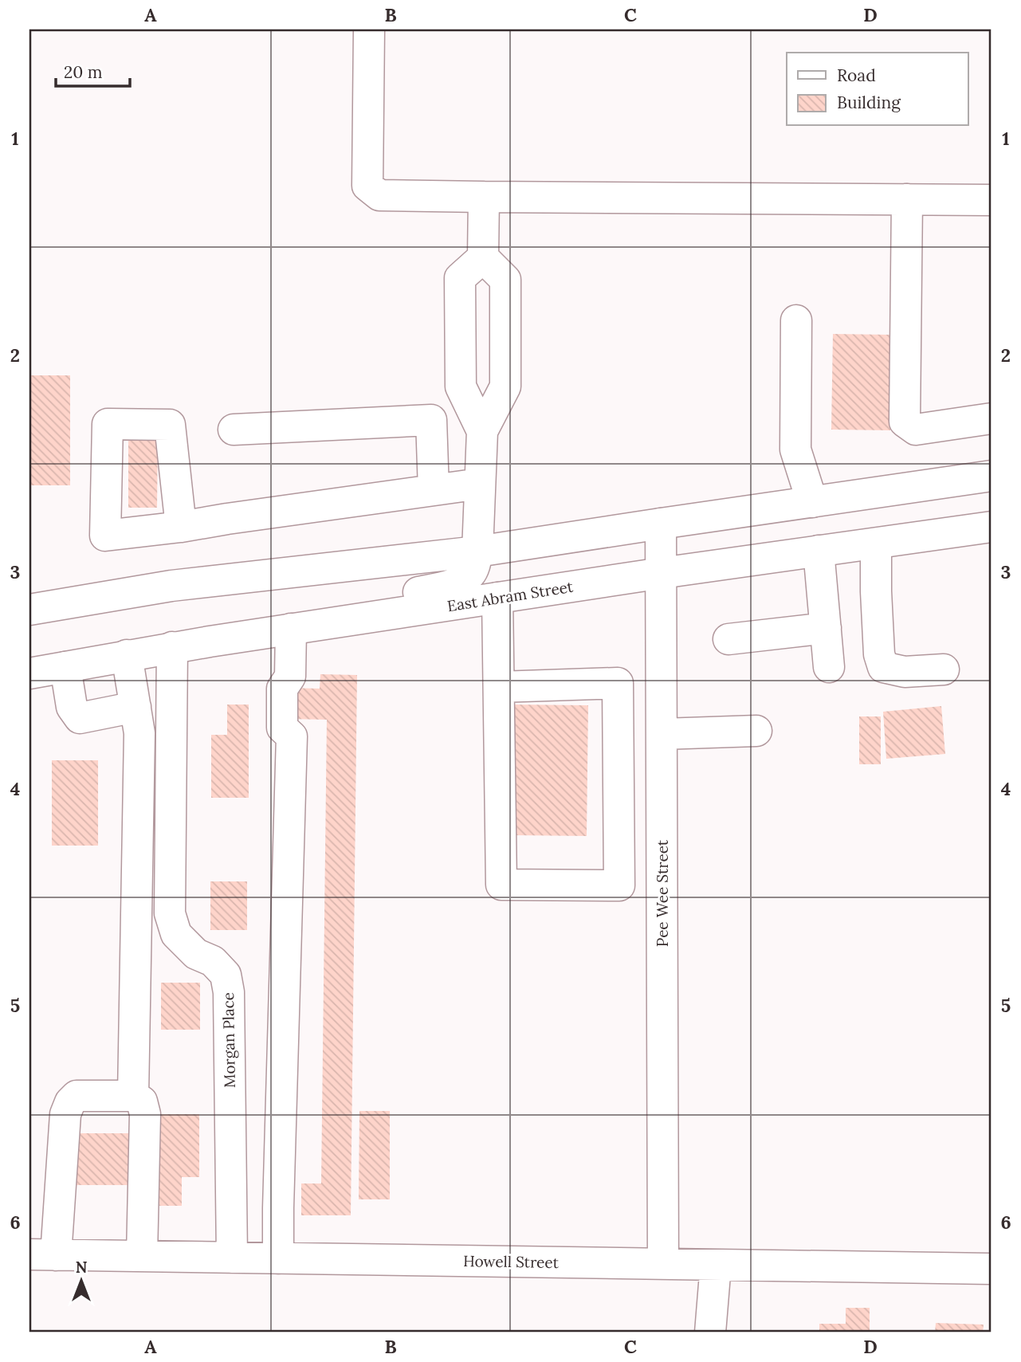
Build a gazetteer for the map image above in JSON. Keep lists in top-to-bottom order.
{
  "streets": {
    "main road": [
      "East Abram Street",
      "Pee Wee Street",
      "Morgan Place",
      "Howell Street"
    ]
  },
  "crossings": [
    ["East Abram Street", "Pee Wee Street"],
    ["East Abram Street", "Morgan Place"],
    ["Pee Wee Street", "Howell Street"],
    ["Morgan Place", "Howell Street"]
  ],
  "legend": ["Road", "Building"],
  "scale_bar": "20 m",
  "north": "top",
  "grid": {
    "columns": [
      "A",
      "B",
      "C",
      "D"
    ],
    "rows": [
      "1",
      "2",
      "3",
      "4",
      "5",
      "6"
    ]
  }
}
